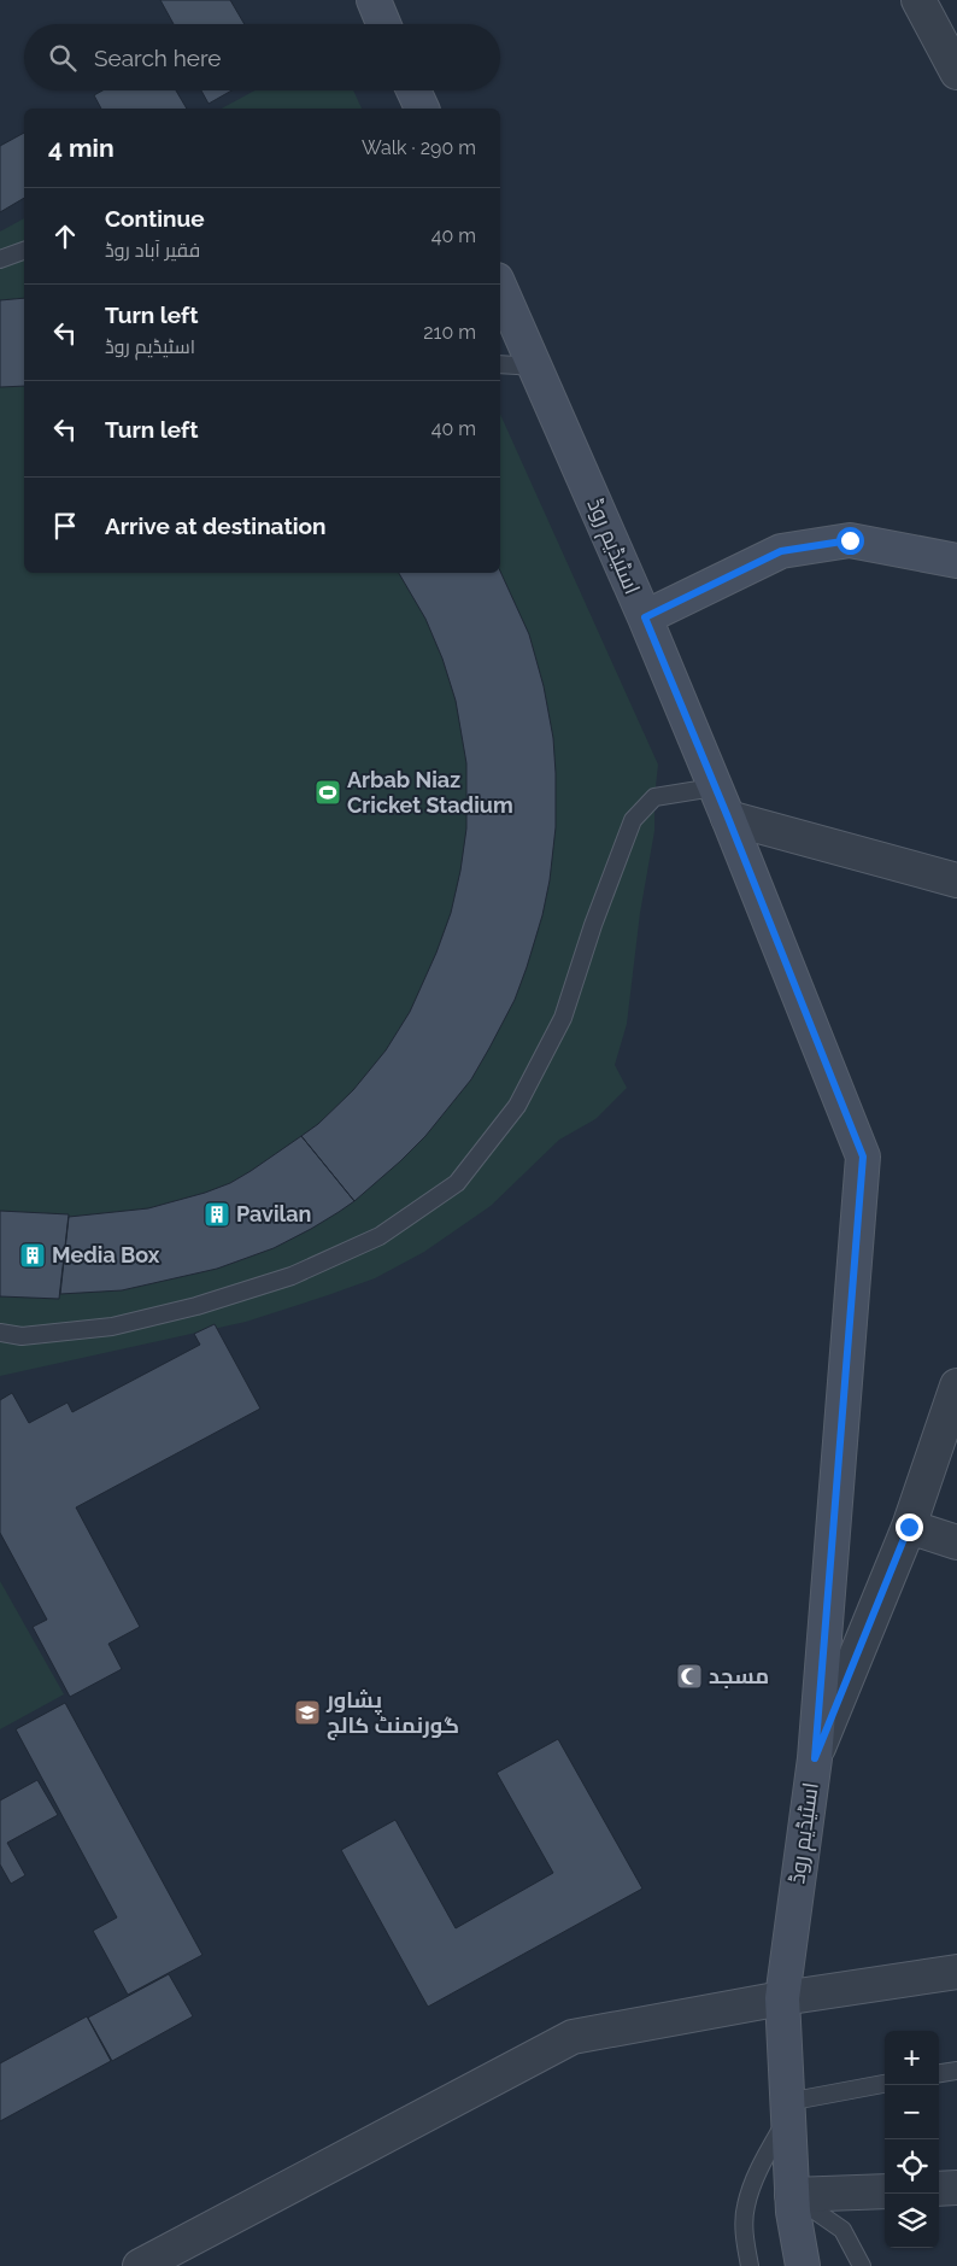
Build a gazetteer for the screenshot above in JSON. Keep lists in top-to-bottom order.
{
  "streets": {
    "main road": ["اسٹیڈیم روڈ"]
  },
  "places": {
    "sports": ["Arbab Niaz Cricket Stadium"],
    "building": ["Pavilan", "Media Box"],
    "mosque": ["مسجد"],
    "school or university": ["پشاور گورنمنٹ کالج"]
  },
  "page": {
    "search": "Search here",
    "heading": ["4 min", "Walk · 290 m"],
    "list": [
      ["Continue", "فقیر آباد روڈ", "40 m"],
      ["Turn left", "اسٹیڈیم روڈ", "210 m"],
      ["Turn left", "40 m"],
      "Arrive at destination"
    ],
    "map_buttons": ["+", "−"]
  }
}
